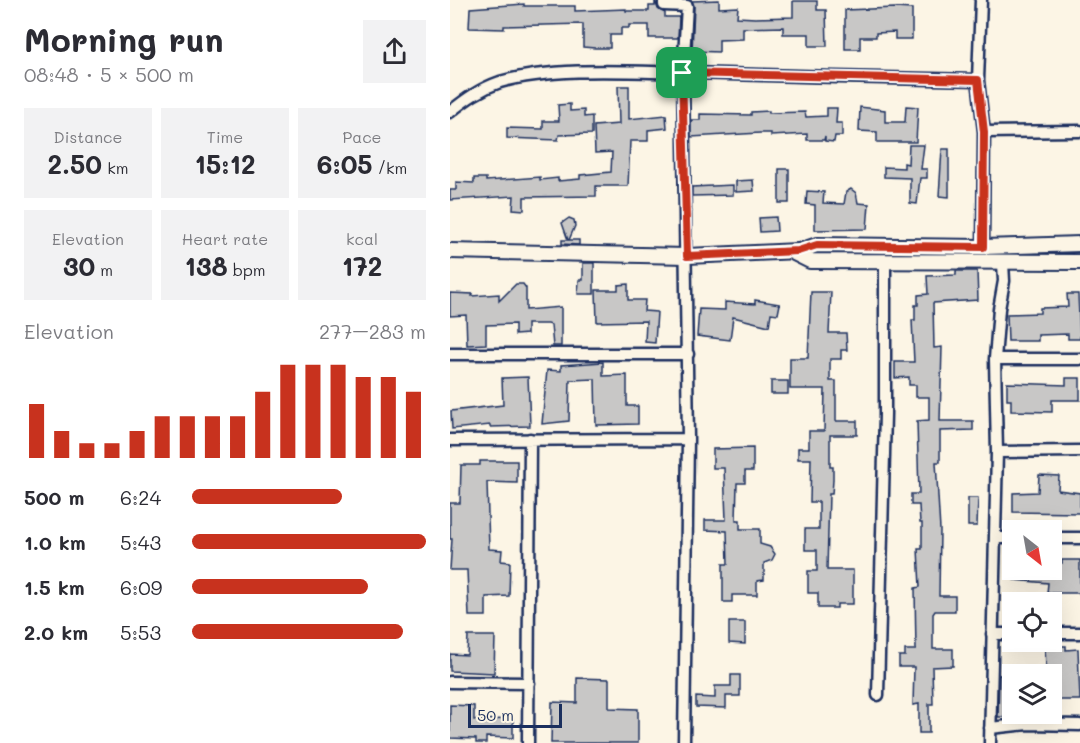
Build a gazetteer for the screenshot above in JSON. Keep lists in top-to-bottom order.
{
  "scale_bar": "50 m",
  "north": "bottom right",
  "page": {
    "heading": ["Morning run", "08:48 · 5 × 500 m"],
    "stats": [
      ["Distance", "2.50 km"],
      ["Time", "15:12"],
      ["Pace", "6:05 /km"],
      ["Elevation", "30 m"],
      ["Heart rate", "138 bpm"],
      ["kcal", "172"]
    ],
    "chart": ["Elevation", "277–283 m"],
    "list": [
      {
        "name": "500 m",
        "note": "6:24"
      },
      {
        "name": "1.0 km",
        "note": "5:43"
      },
      {
        "name": "1.5 km",
        "note": "6:09"
      },
      {
        "name": "2.0 km",
        "note": "5:53"
      }
    ],
    "scale": "50 m"
  }
}
